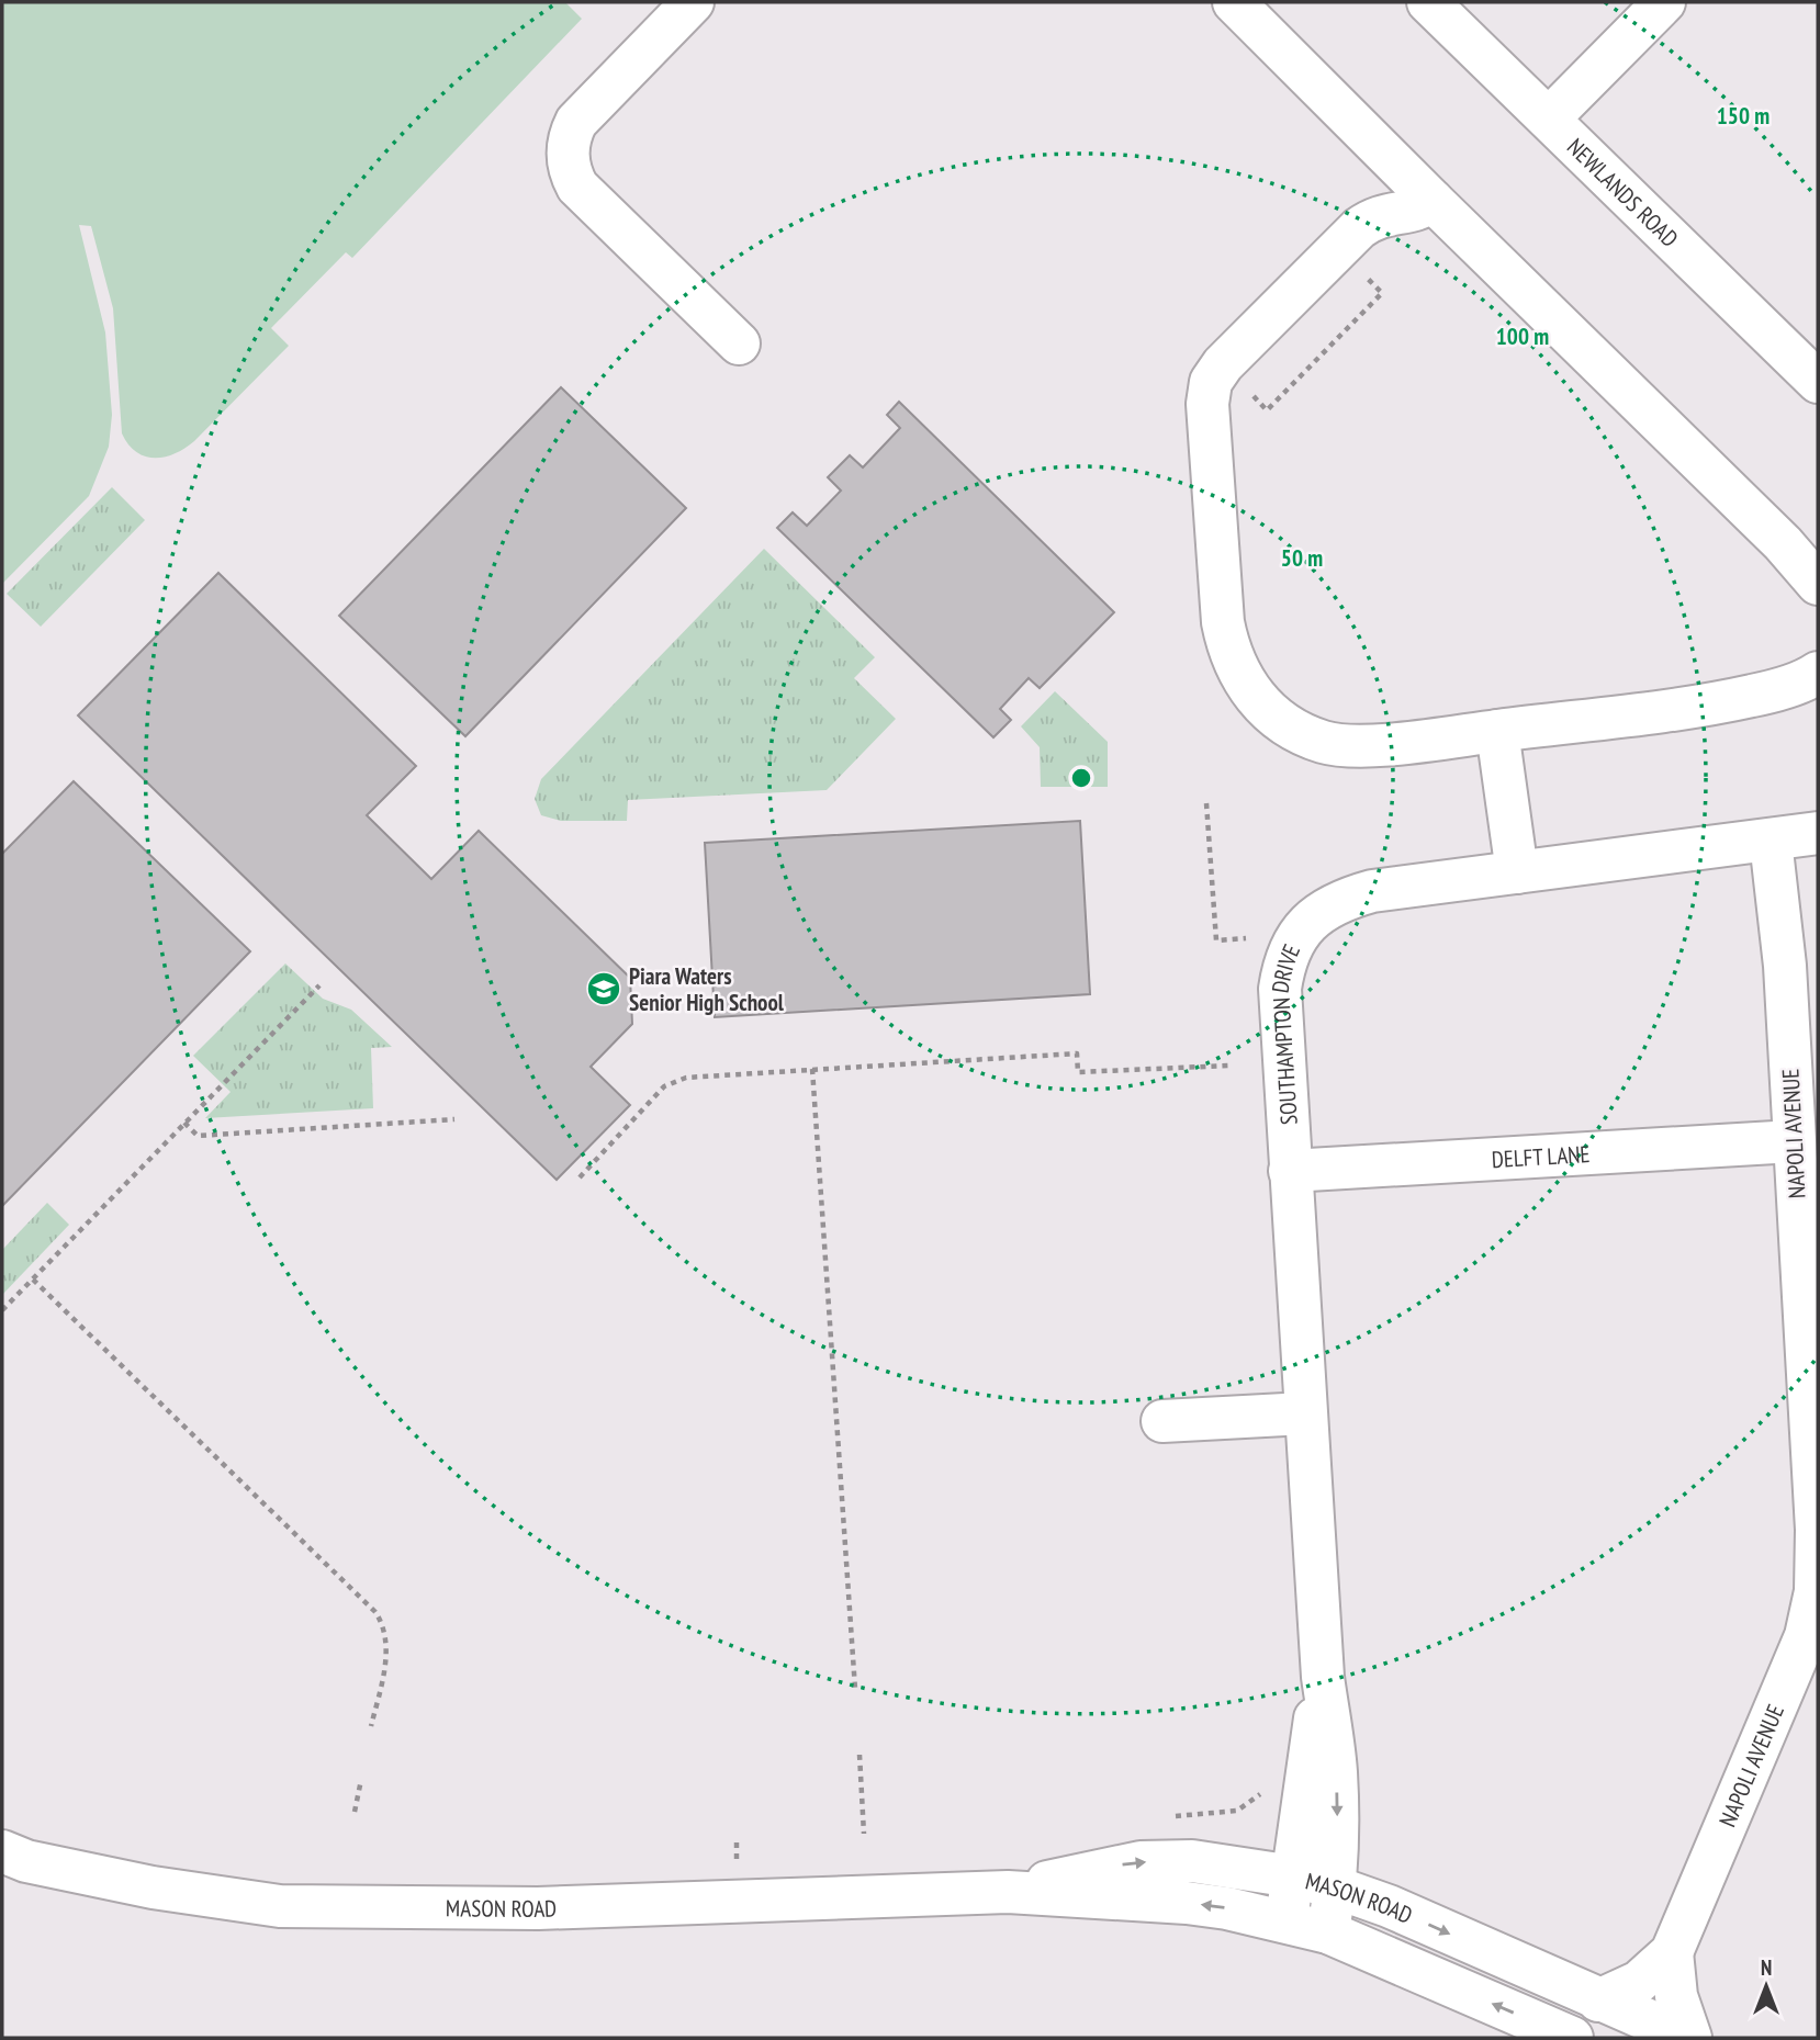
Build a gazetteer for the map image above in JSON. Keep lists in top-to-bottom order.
{
  "streets": {
    "street": [
      "NEWLANDS ROAD",
      "SOUTHAMPTON DRIVE",
      "NAPOLI AVENUE",
      "DELFT LANE",
      "MASON ROAD"
    ]
  },
  "crossings": [
    ["SOUTHAMPTON DRIVE", "NAPOLI AVENUE"],
    ["SOUTHAMPTON DRIVE", "DELFT LANE"],
    ["SOUTHAMPTON DRIVE", "MASON ROAD"],
    ["NAPOLI AVENUE", "DELFT LANE"],
    ["NAPOLI AVENUE", "MASON ROAD"]
  ],
  "places": {
    "school or university": ["Piara Waters Senior High School"]
  },
  "north": "top",
  "rings": ["150 m", "100 m", "50 m"]
}
